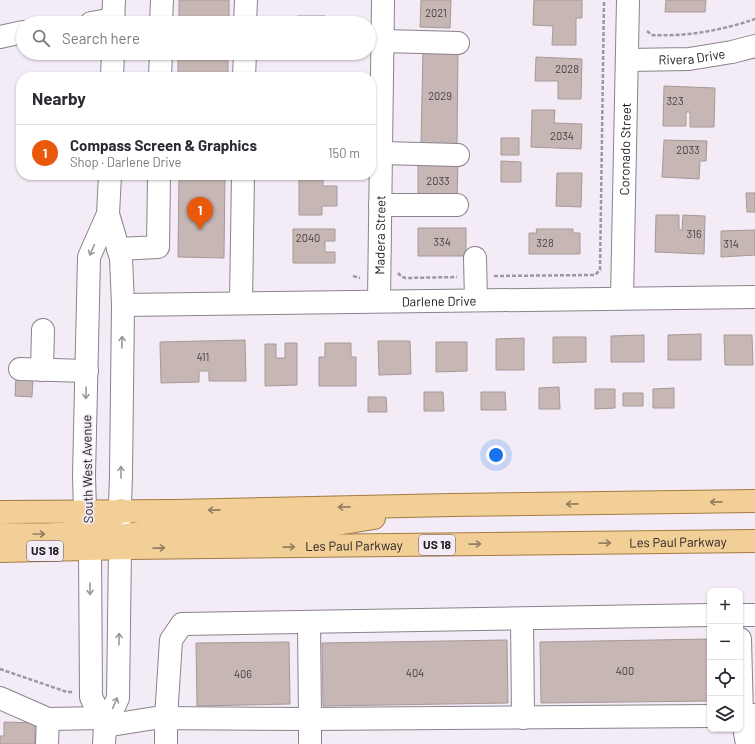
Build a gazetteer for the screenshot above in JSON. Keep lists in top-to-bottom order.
{
  "streets": {
    "main road": ["Les Paul Parkway", "US 18"],
    "street": [
      "Rivera Drive",
      "Coronado Street",
      "Madera Street",
      "Darlene Drive",
      "South West Avenue"
    ]
  },
  "crossings": [
    ["Rivera Drive", "Coronado Street"],
    ["Coronado Street", "Darlene Drive"],
    ["Madera Street", "Darlene Drive"],
    ["Darlene Drive", "South West Avenue"],
    ["South West Avenue", "Les Paul Parkway"],
    ["South West Avenue", "US 18"]
  ],
  "house_numbers": [
    "2021",
    "2028",
    "2029",
    "323",
    "2034",
    "2033",
    "2033",
    "316",
    "2040",
    "334",
    "328",
    "314",
    "411",
    "400",
    "404",
    "406"
  ],
  "page": {
    "search": "Search here",
    "heading": "Nearby",
    "list": [
      {
        "mark": "1",
        "name": "Compass Screen & Graphics",
        "note": "Shop · Darlene Drive",
        "value": "150 m"
      }
    ],
    "pins": "1",
    "map_buttons": ["+", "−"]
  }
}
